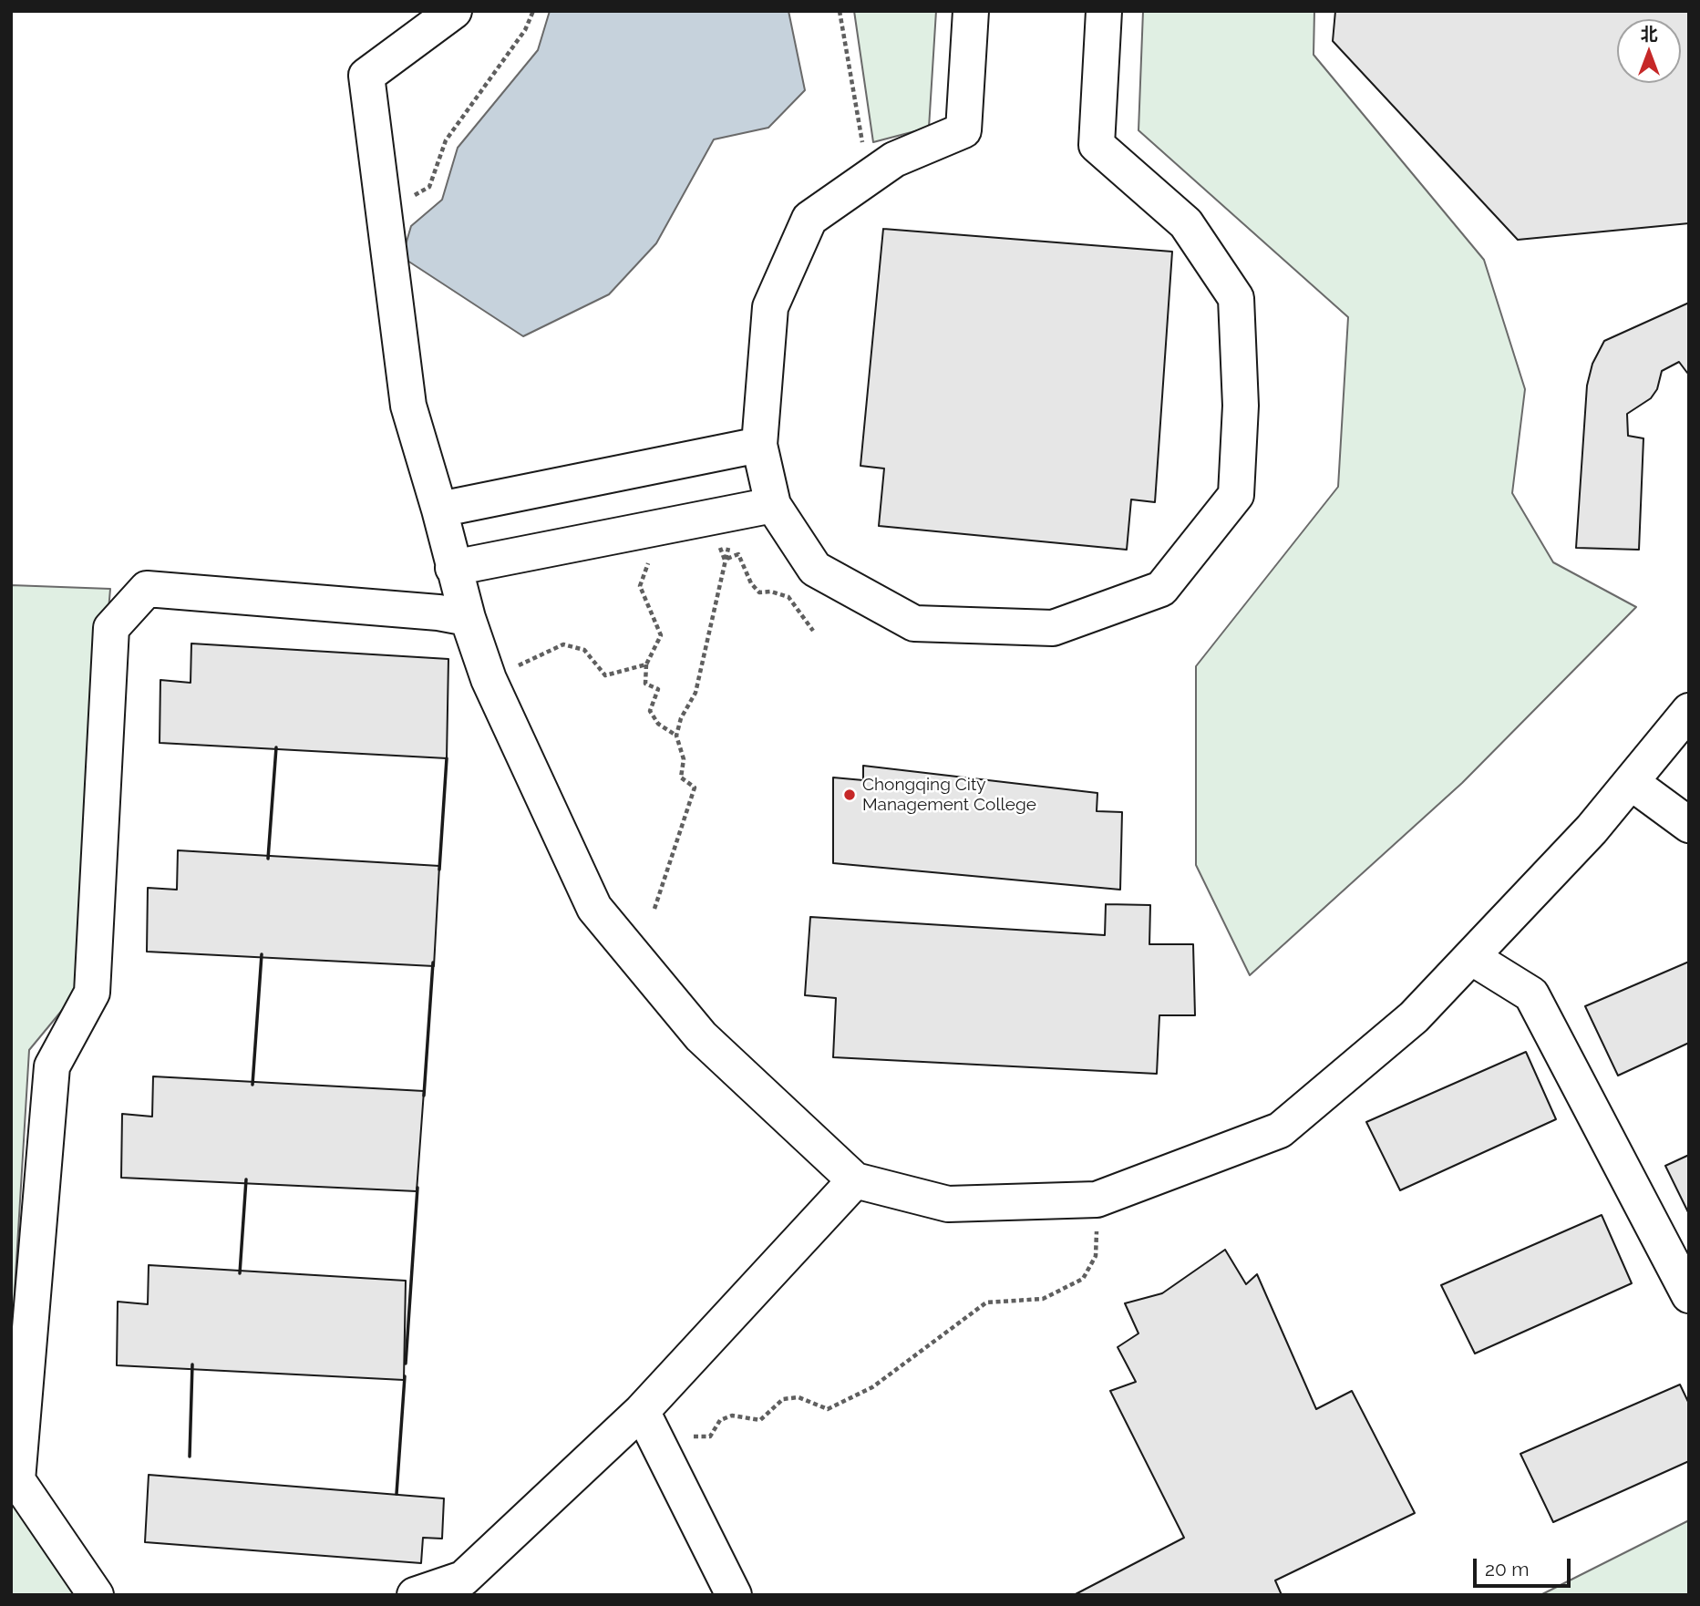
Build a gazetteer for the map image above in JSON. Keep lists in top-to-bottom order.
{
  "places": ["Chongqing City Management College"],
  "scale_bar": "20 m",
  "north": "top"
}
